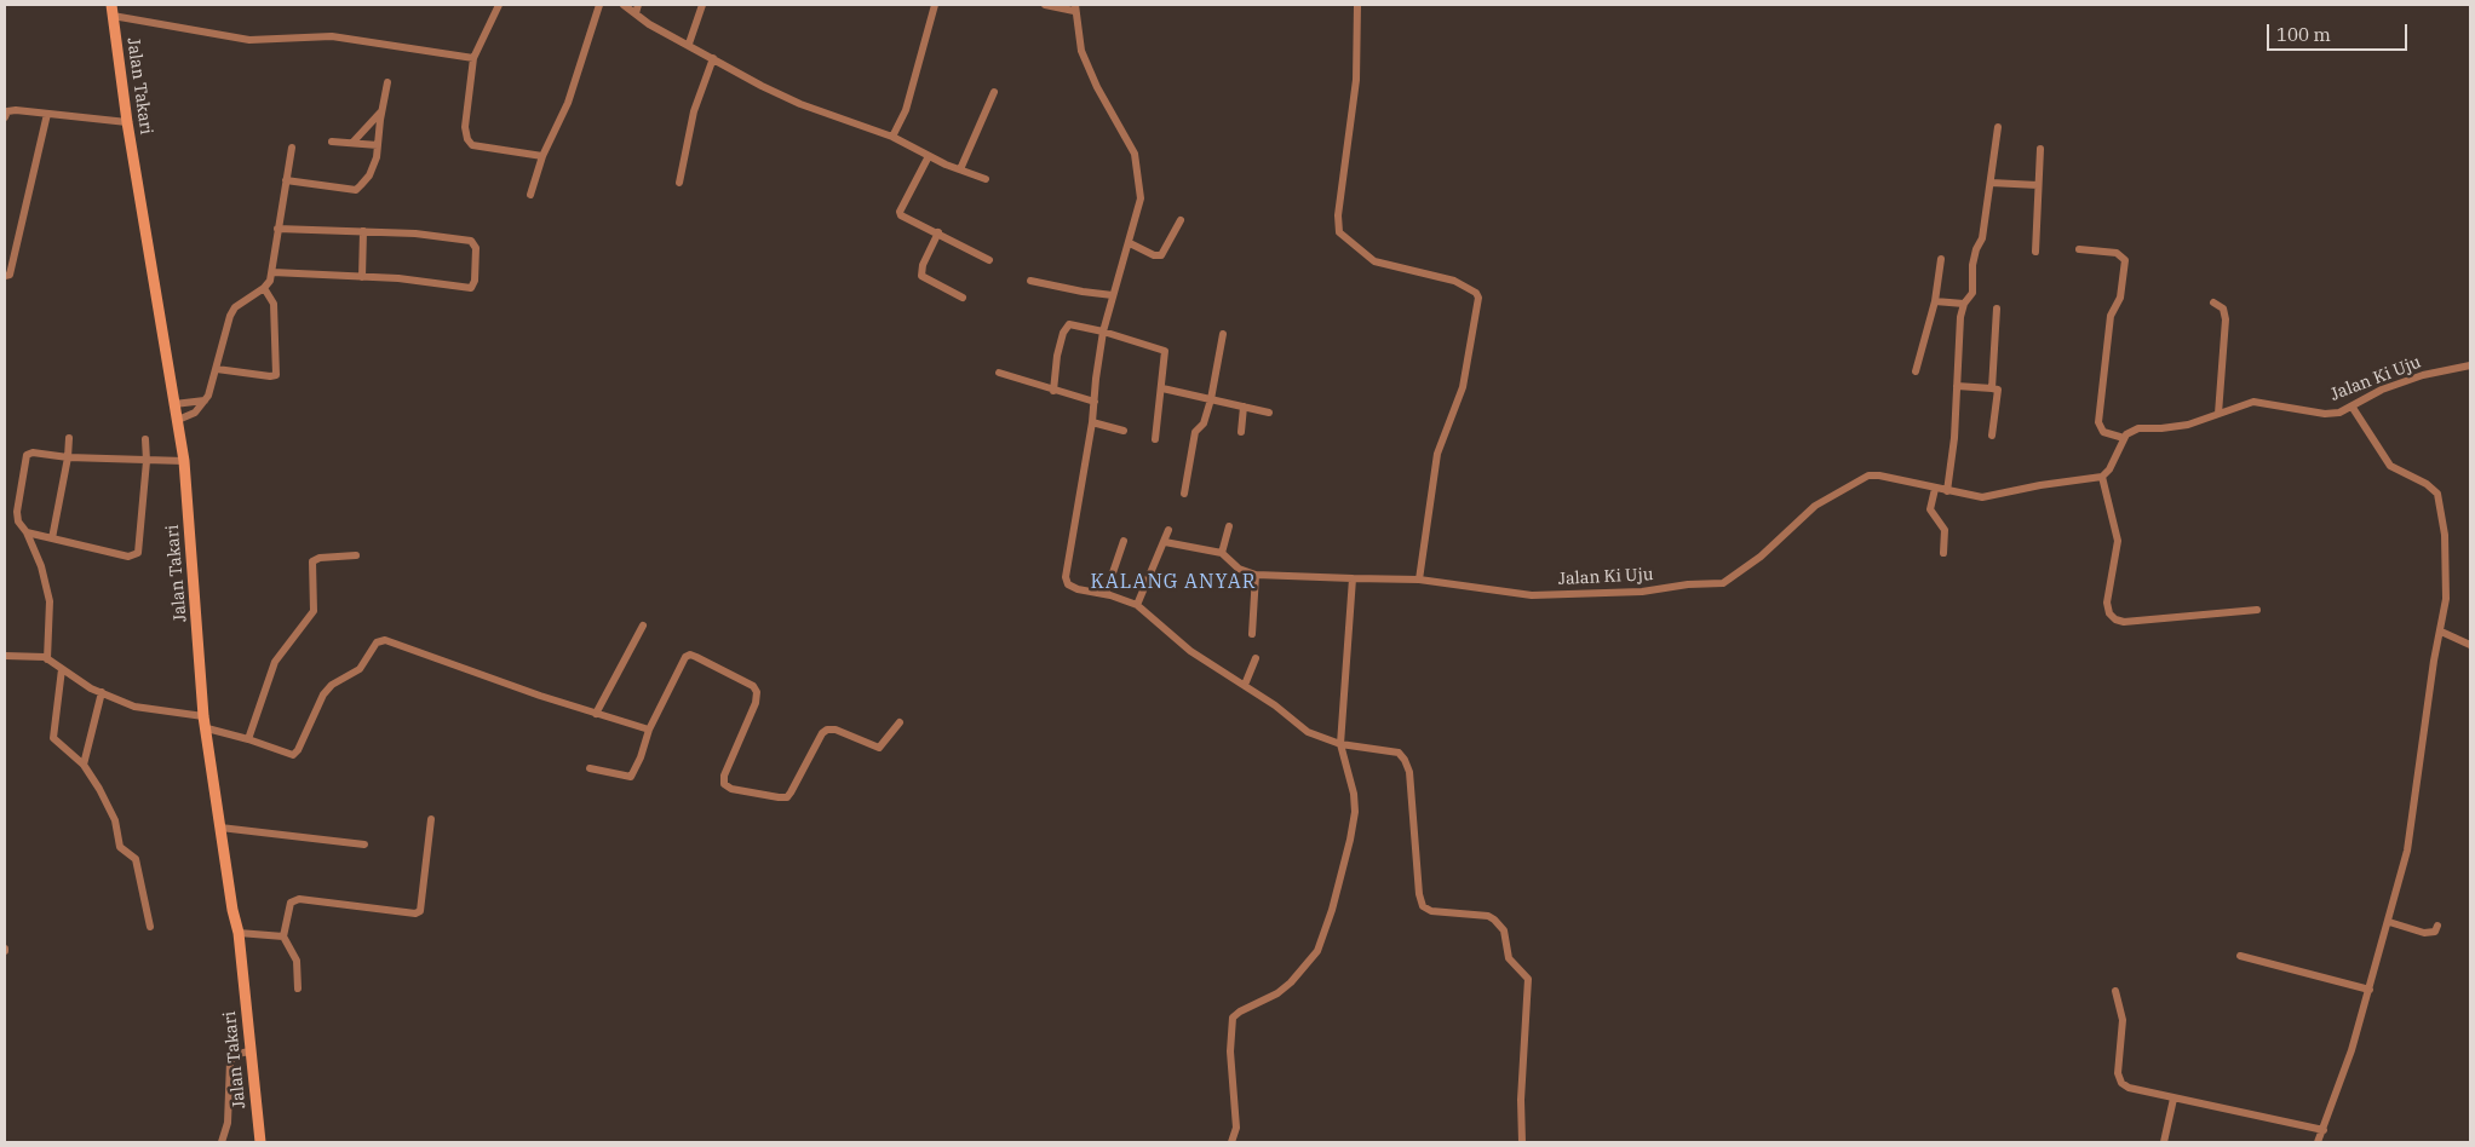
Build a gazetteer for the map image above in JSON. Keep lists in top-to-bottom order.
{
  "streets": {
    "street": ["Jalan Takari", "Jalan Ki Uju"]
  },
  "districts": ["KALANG ANYAR"],
  "scale_bar": "100 m"
}
